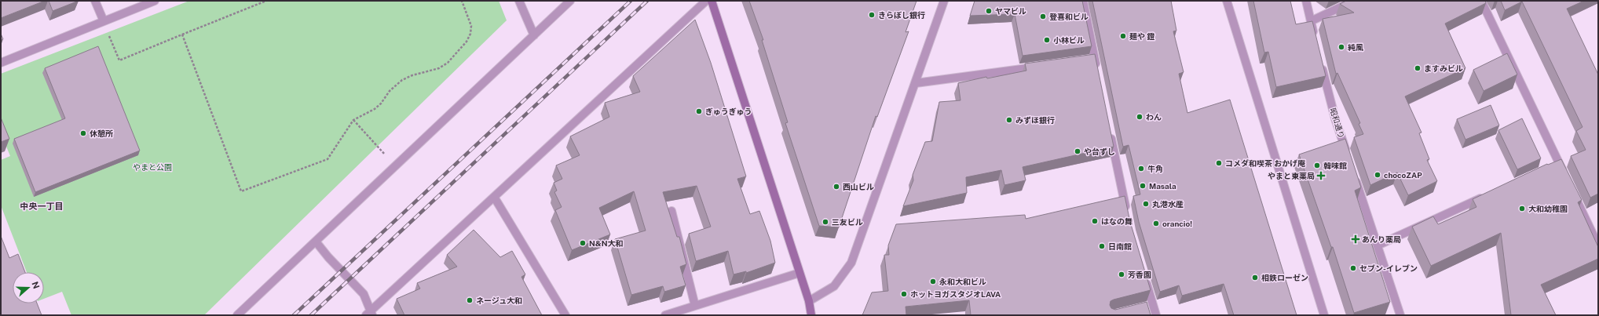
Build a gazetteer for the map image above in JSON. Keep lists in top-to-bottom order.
{
  "streets": {
    "street": ["昭和通り"]
  },
  "districts": ["中央一丁目"],
  "parks": ["やまと公園"],
  "places": {
    "other": [
      "ヤマビル",
      "きらぼし銀行",
      "登喜和ビル",
      "麺や 鐙",
      "小林ビル",
      "純風",
      "ますみビル",
      "ぎゅうぎゅう",
      "わん",
      "みずほ銀行",
      "休憩所",
      "や台ずし",
      "コメダ和喫茶 おかげ庵",
      "韓味館",
      "牛角",
      "chocoZAP",
      "Masala",
      "西山ビル",
      "丸港水産",
      "大和幼稚園",
      "はなの舞",
      "三友ビル",
      "orancio!",
      "N&N大和",
      "日南館",
      "セブン-イレブン",
      "芳香園",
      "相鉄ローゼン",
      "永和大和ビル",
      "ホットヨガスタジオLAVA",
      "ネージュ大和"
    ],
    "health": ["やまと東薬局", "あんり薬局"]
  },
  "north": "right"
}
